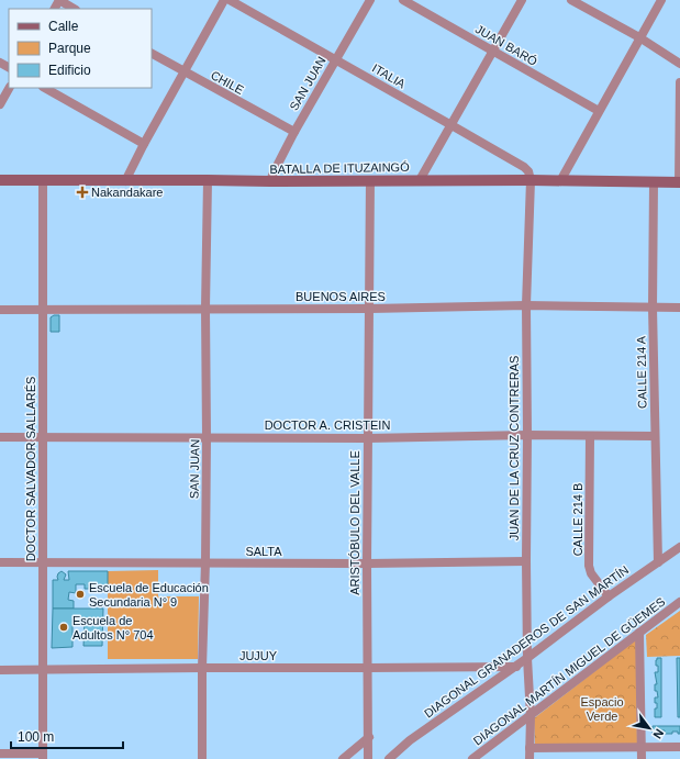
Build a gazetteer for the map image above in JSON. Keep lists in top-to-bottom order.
{
  "streets": {
    "main road": ["BATALLA DE ITUZAINGÓ"],
    "street": [
      "JUAN BARÓ",
      "ITALIA",
      "CHILE",
      "SAN JUAN",
      "BUENOS AIRES",
      "CALLE 214 A",
      "DOCTOR A. CRISTEIN",
      "JUAN DE LA CRUZ CONTRERAS",
      "DOCTOR SALVADOR SALLARÉS",
      "CALLE 214 B",
      "ARISTÓBULO DEL VALLE",
      "SALTA",
      "DIAGONAL GRANADEROS DE SAN MARTÍN",
      "JUJUY",
      "DIAGONAL MARTÍN MIGUEL DE GÜEMES"
    ]
  },
  "crossings": [
    ["ITALIA", "SAN JUAN"],
    ["ITALIA", "BATALLA DE ITUZAINGÓ"],
    ["ITALIA", "JUAN DE LA CRUZ CONTRERAS"],
    ["CHILE", "SAN JUAN"],
    ["SAN JUAN", "BATALLA DE ITUZAINGÓ"],
    ["SAN JUAN", "BUENOS AIRES"],
    ["SAN JUAN", "DOCTOR A. CRISTEIN"],
    ["SAN JUAN", "SALTA"],
    ["SAN JUAN", "JUJUY"],
    ["BATALLA DE ITUZAINGÓ", "CALLE 214 A"],
    ["BATALLA DE ITUZAINGÓ", "JUAN DE LA CRUZ CONTRERAS"],
    ["BATALLA DE ITUZAINGÓ", "DOCTOR SALVADOR SALLARÉS"],
    ["BATALLA DE ITUZAINGÓ", "ARISTÓBULO DEL VALLE"],
    ["BUENOS AIRES", "CALLE 214 A"],
    ["BUENOS AIRES", "JUAN DE LA CRUZ CONTRERAS"],
    ["BUENOS AIRES", "DOCTOR SALVADOR SALLARÉS"],
    ["BUENOS AIRES", "ARISTÓBULO DEL VALLE"],
    ["CALLE 214 A", "DOCTOR A. CRISTEIN"],
    ["CALLE 214 A", "DIAGONAL GRANADEROS DE SAN MARTÍN"],
    ["DOCTOR A. CRISTEIN", "JUAN DE LA CRUZ CONTRERAS"],
    ["DOCTOR A. CRISTEIN", "DOCTOR SALVADOR SALLARÉS"],
    ["DOCTOR A. CRISTEIN", "CALLE 214 B"],
    ["DOCTOR A. CRISTEIN", "ARISTÓBULO DEL VALLE"],
    ["JUAN DE LA CRUZ CONTRERAS", "SALTA"],
    ["JUAN DE LA CRUZ CONTRERAS", "DIAGONAL GRANADEROS DE SAN MARTÍN"],
    ["JUAN DE LA CRUZ CONTRERAS", "DIAGONAL MARTÍN MIGUEL DE GÜEMES"],
    ["DOCTOR SALVADOR SALLARÉS", "SALTA"],
    ["DOCTOR SALVADOR SALLARÉS", "JUJUY"],
    ["CALLE 214 B", "DIAGONAL GRANADEROS DE SAN MARTÍN"],
    ["ARISTÓBULO DEL VALLE", "SALTA"],
    ["ARISTÓBULO DEL VALLE", "JUJUY"],
    ["DIAGONAL GRANADEROS DE SAN MARTÍN", "JUJUY"]
  ],
  "parks": ["Espacio Verde"],
  "places": {
    "health": ["Nakandakare"],
    "other": ["Escuela de Educación Secundaria N° 9", "Escuela de Adultos N° 704"]
  },
  "legend": ["Calle", "Parque", "Edificio"],
  "scale_bar": "100 m",
  "north": "bottom right"
}
